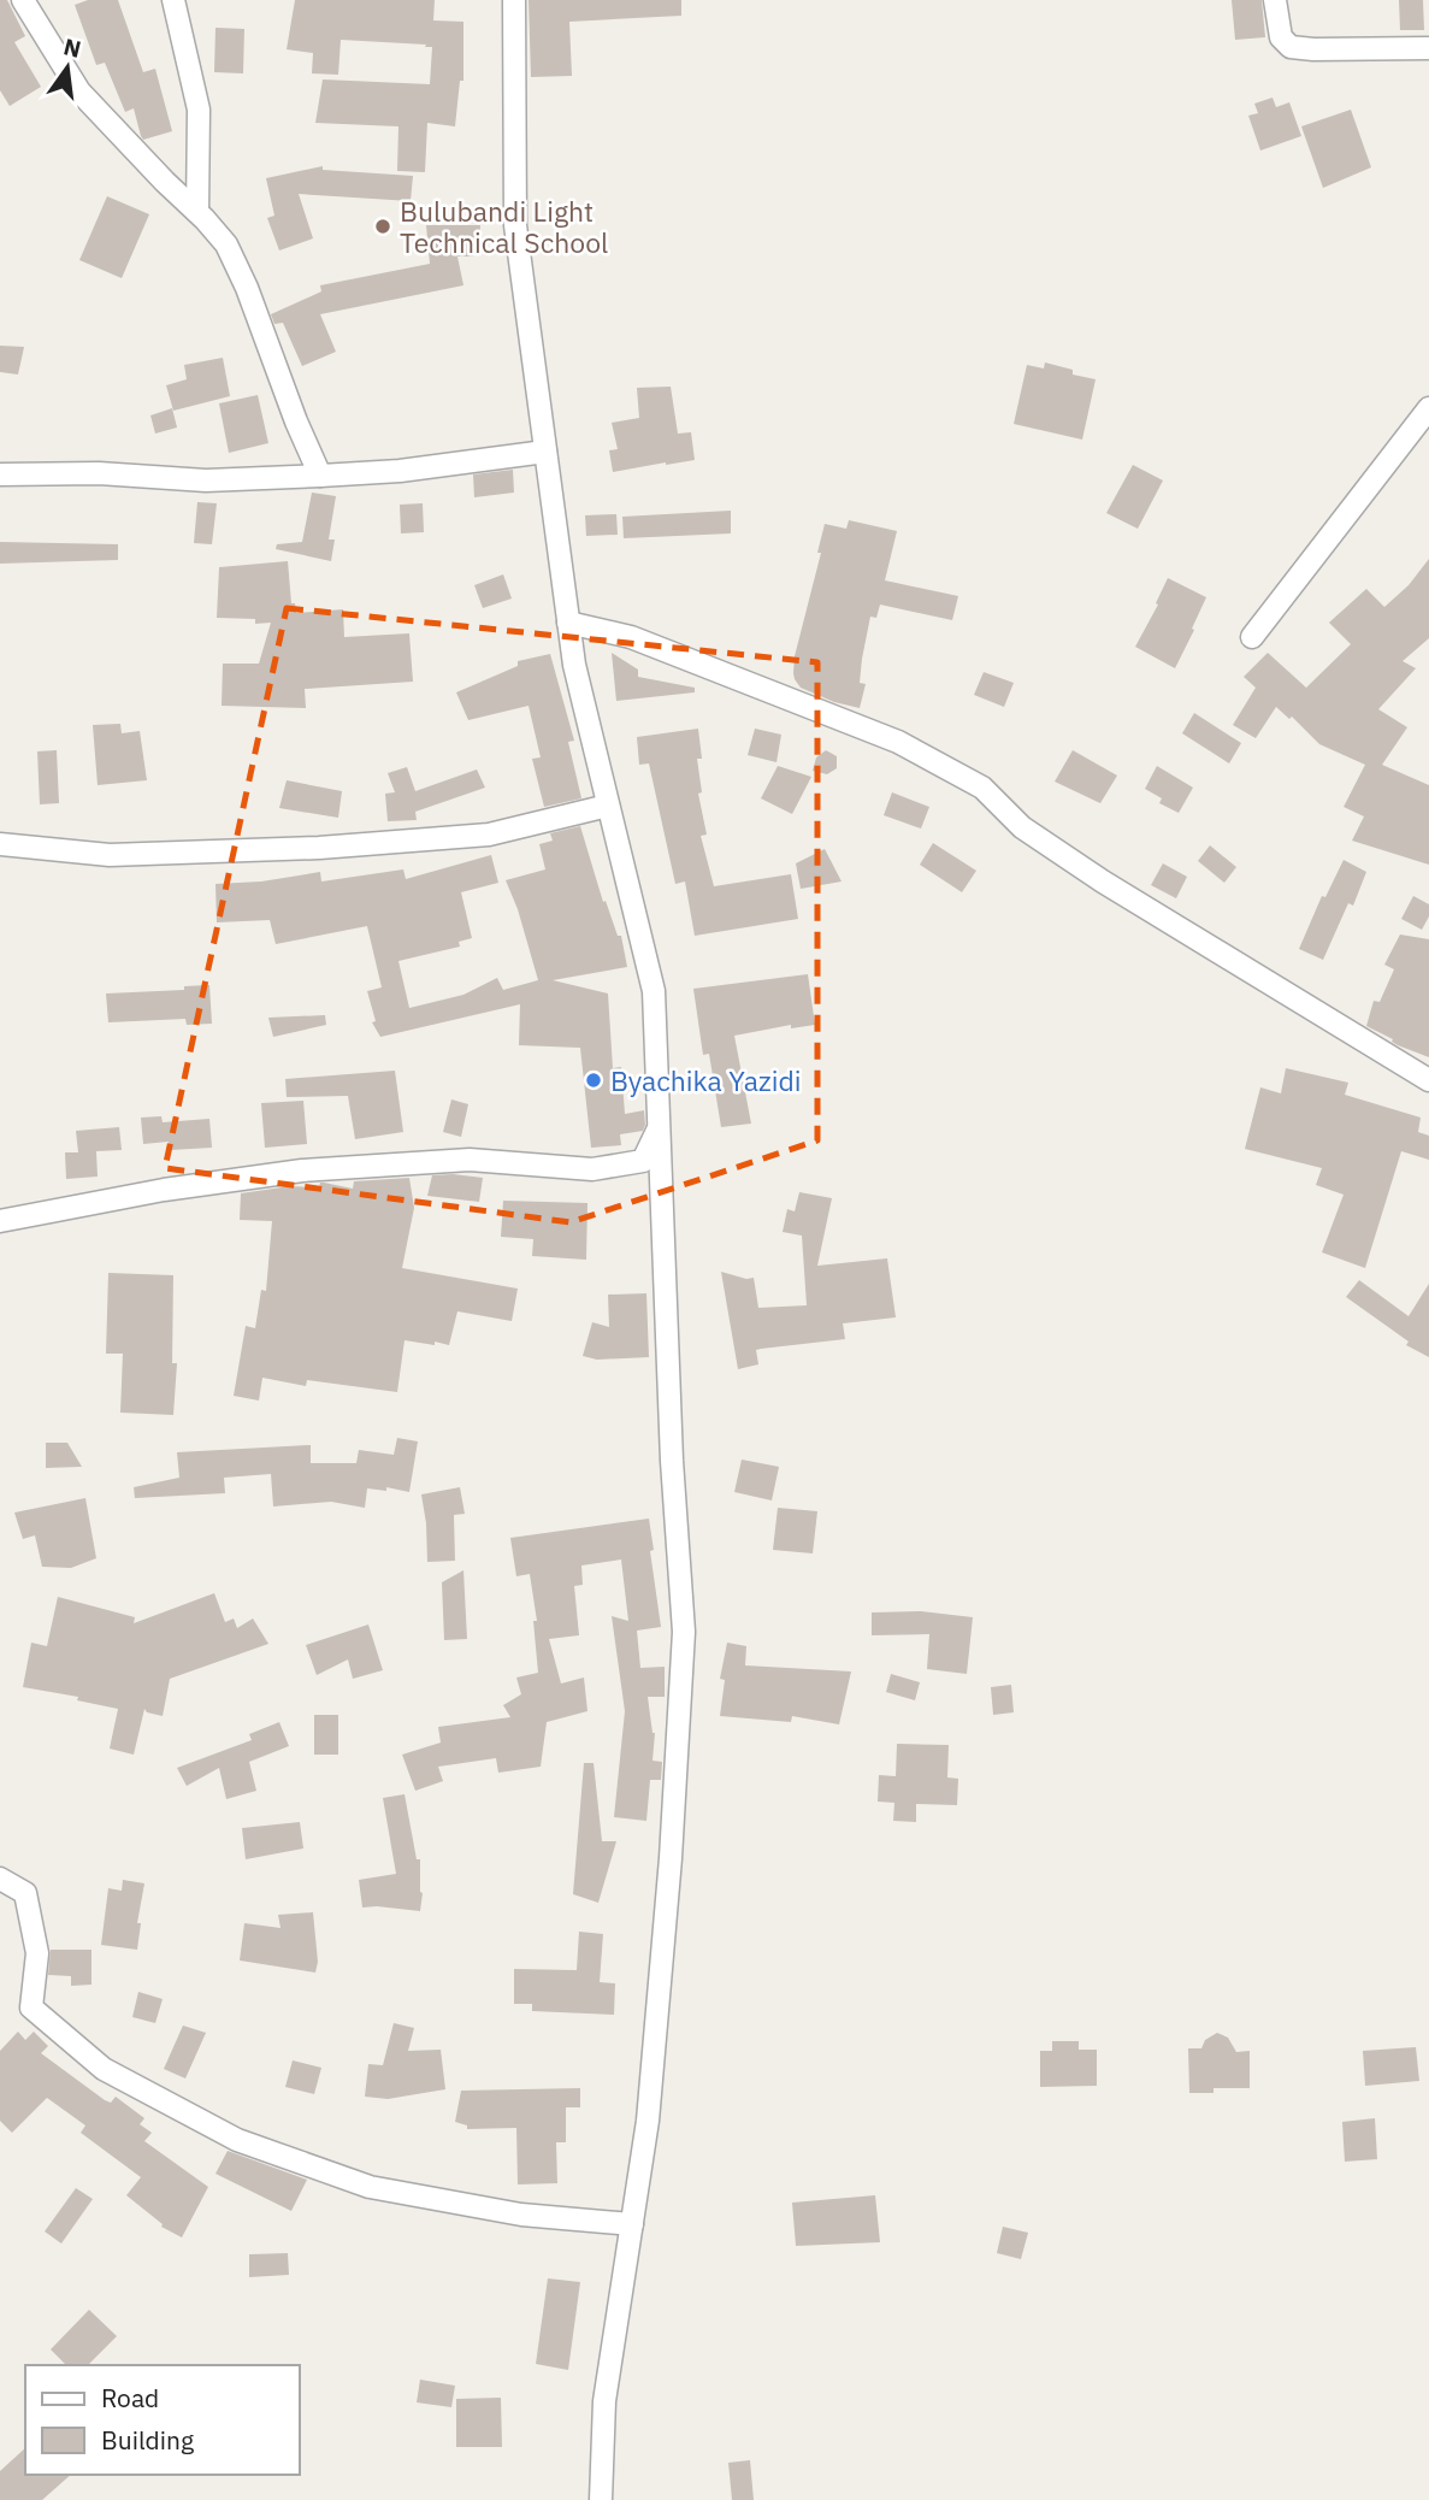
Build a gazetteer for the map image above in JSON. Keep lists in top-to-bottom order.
{
  "places": ["Bulubandi Light Technical School", "Byachika Yazidi"],
  "legend": ["Road", "Building"],
  "north": "top"
}
